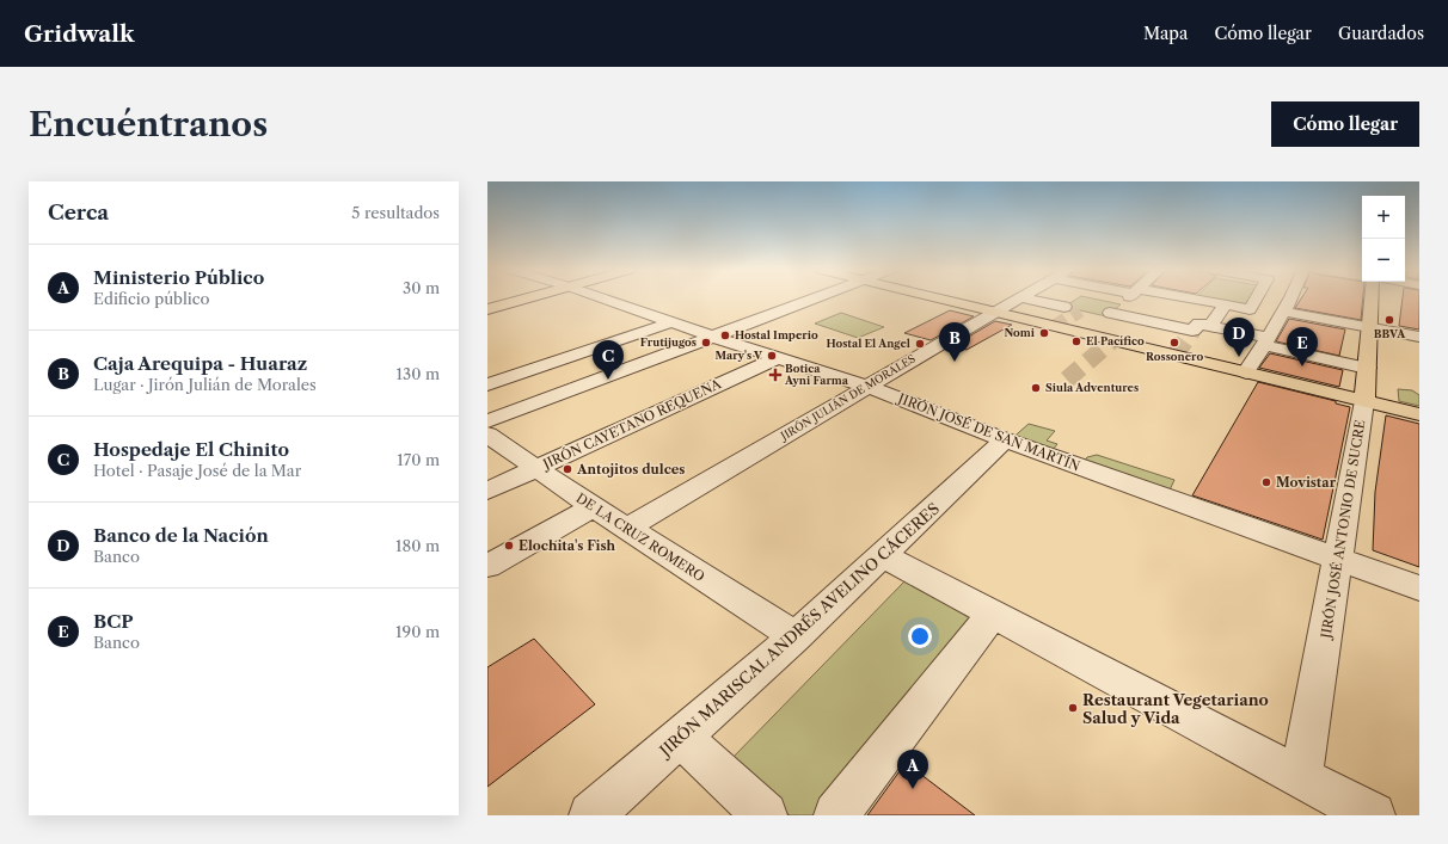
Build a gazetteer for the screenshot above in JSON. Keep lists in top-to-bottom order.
{
  "streets": {
    "main road": ["JIRÓN JOSÉ ANTONIO DE SUCRE"],
    "street": [
      "JIRÓN JULIÁN DE MORALES",
      "JIRÓN CAYETANO REQUENA",
      "JIRÓN JOSÉ DE SAN MARTÍN",
      "DE LA CRUZ ROMERO",
      "JIRÓN MARISCAL ANDRÉS AVELINO CÁCERES"
    ]
  },
  "crossings": [
    ["JIRÓN JULIÁN DE MORALES", "JIRÓN JOSÉ DE SAN MARTÍN"],
    ["JIRÓN JULIÁN DE MORALES", "DE LA CRUZ ROMERO"],
    ["JIRÓN CAYETANO REQUENA", "JIRÓN JOSÉ DE SAN MARTÍN"],
    ["JIRÓN CAYETANO REQUENA", "DE LA CRUZ ROMERO"],
    ["JIRÓN JOSÉ DE SAN MARTÍN", "JIRÓN JOSÉ ANTONIO DE SUCRE"],
    ["JIRÓN JOSÉ DE SAN MARTÍN", "JIRÓN MARISCAL ANDRÉS AVELINO CÁCERES"],
    ["DE LA CRUZ ROMERO", "JIRÓN MARISCAL ANDRÉS AVELINO CÁCERES"]
  ],
  "places": {
    "other": [
      "BBVA",
      "Nomi",
      "Hostal Imperio",
      "El Pacífico",
      "Frutijugos",
      "Rossonero",
      "Hostal El Angel",
      "Mary's V",
      "Siula Adventures",
      "Antojitos dulces",
      "Movistar",
      "Elochita's Fish",
      "Restaurant Vegetariano Salud y Vida"
    ],
    "health": ["Botica Ayni Farma"]
  },
  "page": {
    "header": "Gridwalk",
    "nav": ["Mapa", "Cómo llegar", "Guardados"],
    "buttons": "Cómo llegar",
    "title": "Encuéntranos",
    "heading": ["Cerca", "5 resultados"],
    "map_buttons": ["+", "−"],
    "list": [
      {
        "mark": "A",
        "name": "Ministerio Público",
        "note": "Edificio público",
        "value": "30 m"
      },
      {
        "mark": "B",
        "name": "Caja Arequipa - Huaraz",
        "note": "Lugar · Jirón Julián de Morales",
        "value": "130 m"
      },
      {
        "mark": "C",
        "name": "Hospedaje El Chinito",
        "note": "Hotel · Pasaje José de la Mar",
        "value": "170 m"
      },
      {
        "mark": "D",
        "name": "Banco de la Nación",
        "note": "Banco",
        "value": "180 m"
      },
      {
        "mark": "E",
        "name": "BCP",
        "note": "Banco",
        "value": "190 m"
      }
    ],
    "pins": [
      "D",
      "B",
      "E",
      "C",
      "A"
    ]
  }
}
